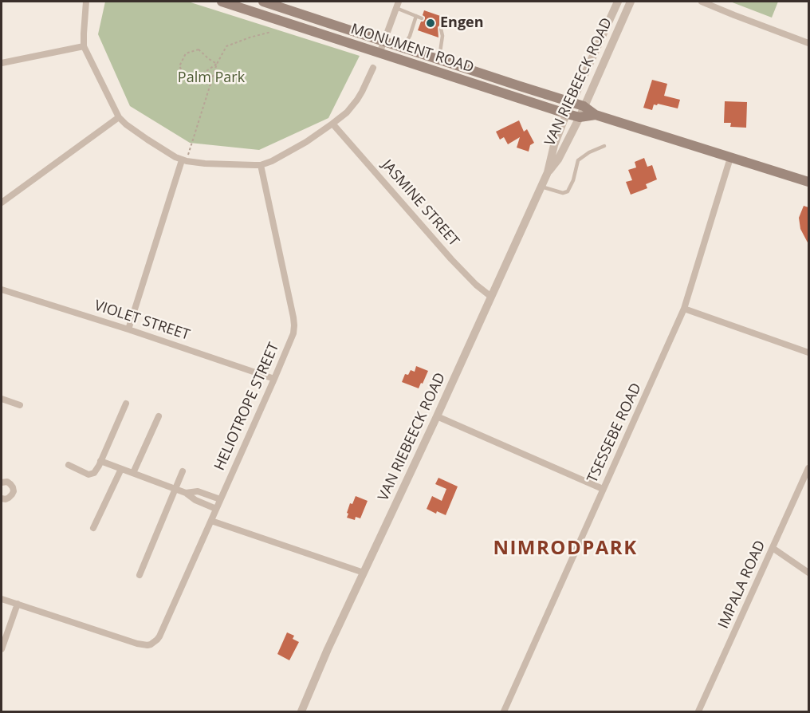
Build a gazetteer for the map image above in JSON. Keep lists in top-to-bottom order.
{
  "streets": {
    "main road": ["MONUMENT ROAD"],
    "street": [
      "VAN RIEBEECK ROAD",
      "JASMINE STREET",
      "VIOLET STREET",
      "HELIOTROPE STREET",
      "TSESSEBE ROAD",
      "IMPALA ROAD"
    ]
  },
  "crossings": [
    ["MONUMENT ROAD", "VAN RIEBEECK ROAD"],
    ["MONUMENT ROAD", "TSESSEBE ROAD"],
    ["VAN RIEBEECK ROAD", "JASMINE STREET"],
    ["VIOLET STREET", "HELIOTROPE STREET"]
  ],
  "districts": ["NIMRODPARK"],
  "parks": ["Palm Park"],
  "places": ["Engen"]
}
